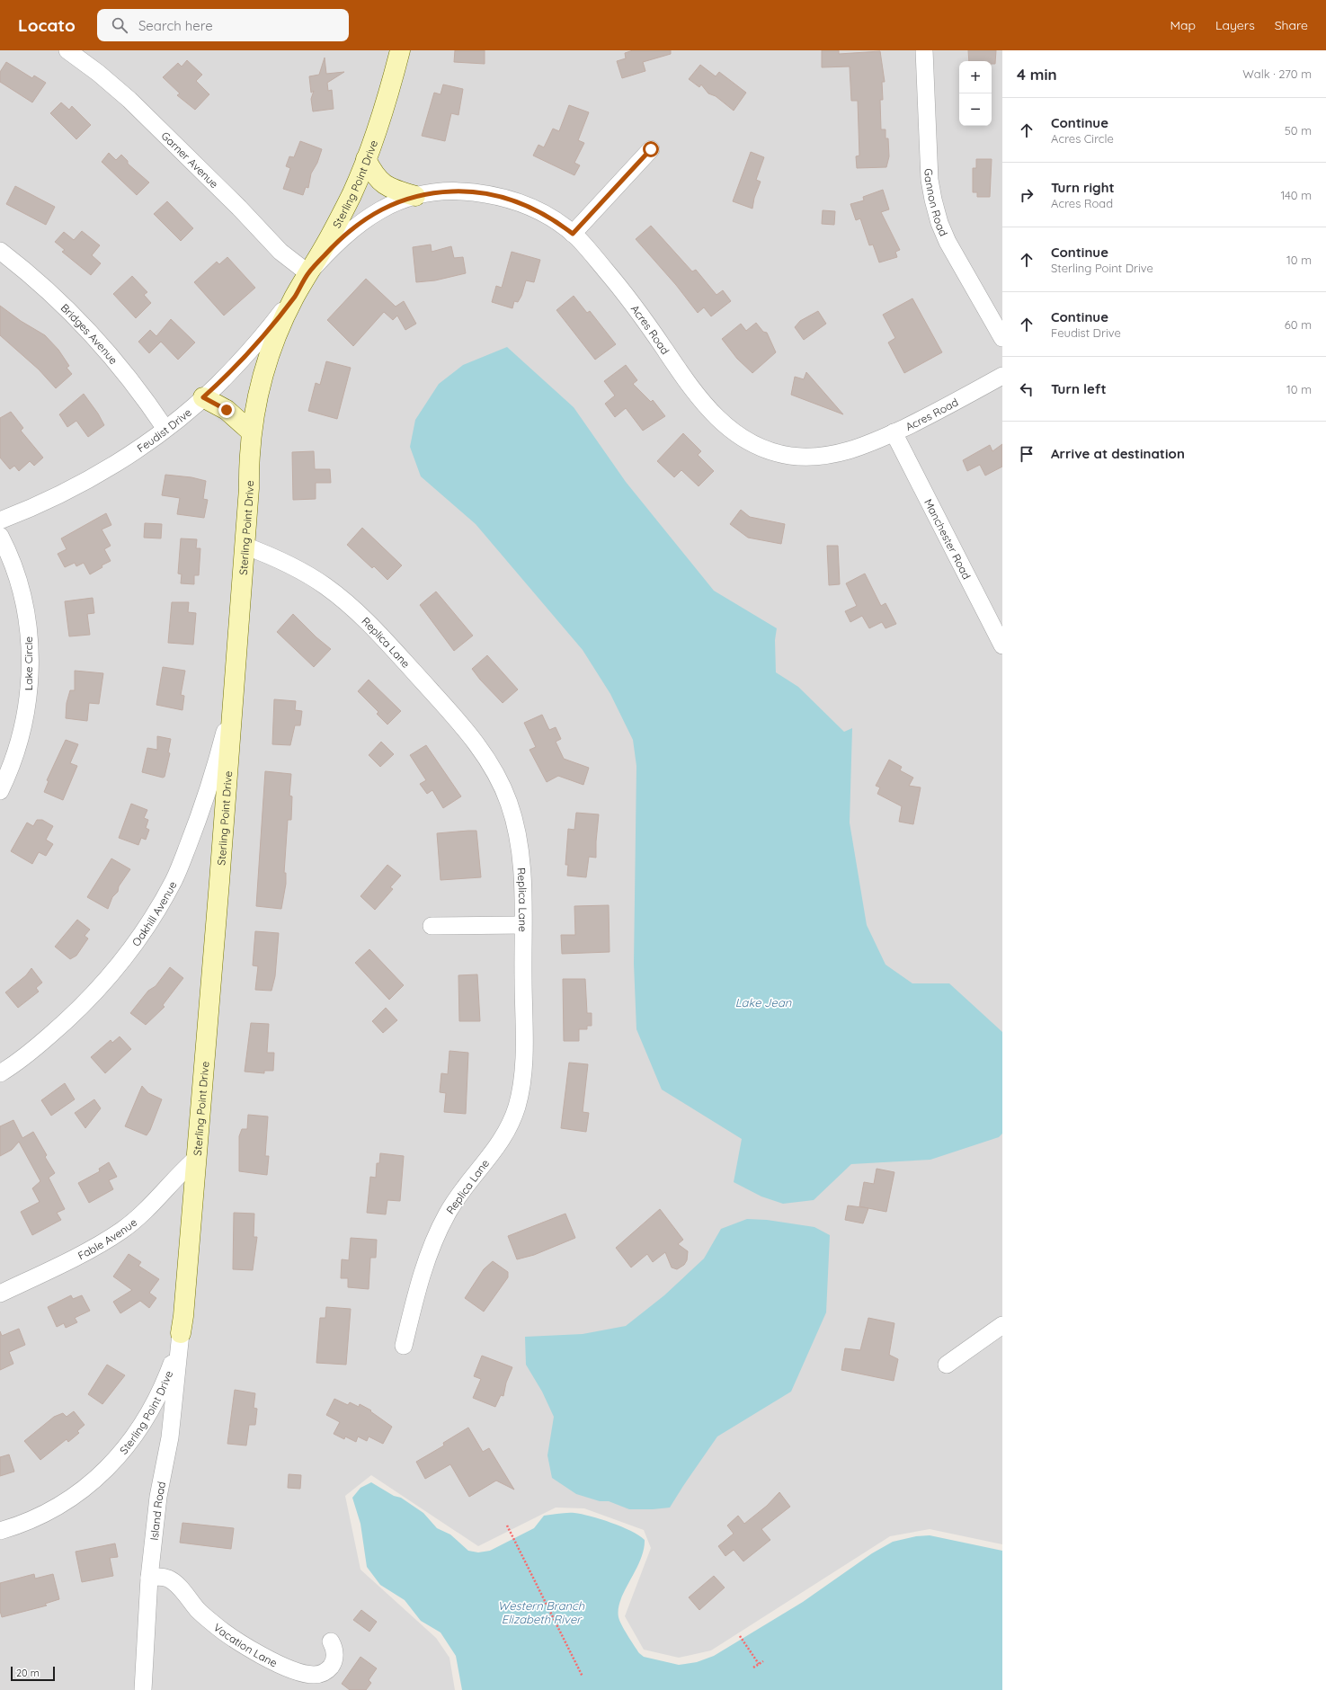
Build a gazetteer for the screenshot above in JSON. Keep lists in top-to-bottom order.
{
  "streets": {
    "street": [
      "Garner Avenue",
      "Sterling Point Drive",
      "Gannon Road",
      "Acres Road",
      "Bridges Avenue",
      "Feudist Drive",
      "Manchester Road",
      "Replica Lane",
      "Lake Circle",
      "Oakhill Avenue",
      "Fable Avenue",
      "Island Road",
      "Vacation Lane"
    ]
  },
  "crossings": [
    ["Garner Avenue", "Sterling Point Drive"],
    ["Garner Avenue", "Acres Road"],
    ["Sterling Point Drive", "Acres Road"],
    ["Sterling Point Drive", "Feudist Drive"],
    ["Sterling Point Drive", "Replica Lane"],
    ["Sterling Point Drive", "Oakhill Avenue"],
    ["Sterling Point Drive", "Fable Avenue"],
    ["Sterling Point Drive", "Island Road"],
    ["Acres Road", "Manchester Road"],
    ["Bridges Avenue", "Feudist Drive"],
    ["Island Road", "Vacation Lane"]
  ],
  "water": ["Lake Jean", "Western Branch Elizabeth River"],
  "scale_bar": "20 m",
  "page": {
    "header": "Locato",
    "search": "Search here",
    "nav": ["Map", "Layers", "Share"],
    "heading": ["4 min", "Walk · 270 m"],
    "map_buttons": ["+", "−"],
    "list": [
      ["Continue", "Acres Circle", "50 m"],
      ["Turn right", "Acres Road", "140 m"],
      ["Continue", "Sterling Point Drive", "10 m"],
      ["Continue", "Feudist Drive", "60 m"],
      ["Turn left", "10 m"],
      "Arrive at destination"
    ],
    "scale": "20 m"
  }
}
